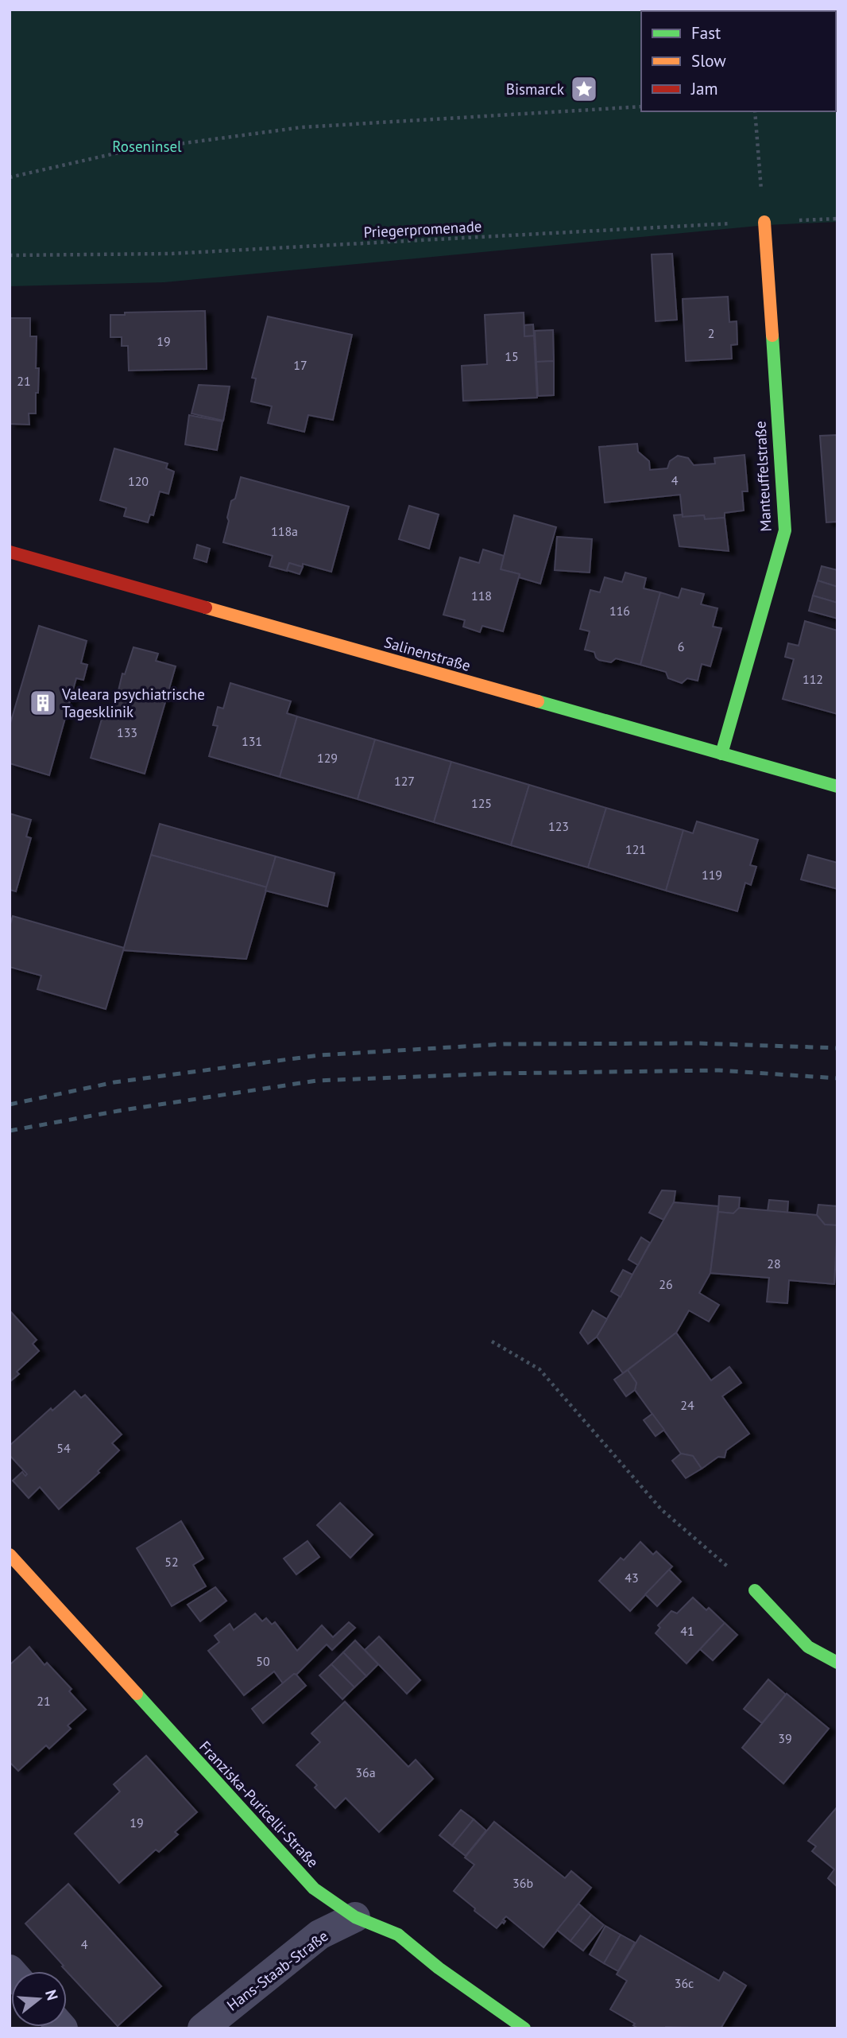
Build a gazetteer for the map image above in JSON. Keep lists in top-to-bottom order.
{
  "streets": {
    "street": [
      "Manteuffelstraße",
      "Salinenstraße",
      "Franziska-Puricelli-Straße",
      "Hans-Staab-Straße"
    ],
    "path": ["Priegerpromenade"]
  },
  "crossings": [
    ["Priegerpromenade", "Manteuffelstraße"],
    ["Manteuffelstraße", "Salinenstraße"],
    ["Franziska-Puricelli-Straße", "Hans-Staab-Straße"]
  ],
  "parks": ["Roseninsel"],
  "places": {
    "place": ["Bismarck"],
    "building": ["Valeara psychiatrische Tagesklinik"]
  },
  "house_numbers": [
    "2",
    "19",
    "15",
    "17",
    "21",
    "4",
    "120",
    "118a",
    "118",
    "116",
    "6",
    "112",
    "133",
    "131",
    "129",
    "127",
    "125",
    "123",
    "121",
    "119",
    "28",
    "26",
    "24",
    "54",
    "52",
    "43",
    "41",
    "50",
    "21",
    "39",
    "36a",
    "19",
    "36b",
    "4",
    "36c"
  ],
  "legend": ["Fast", "Slow", "Jam"],
  "north": "right"
}
